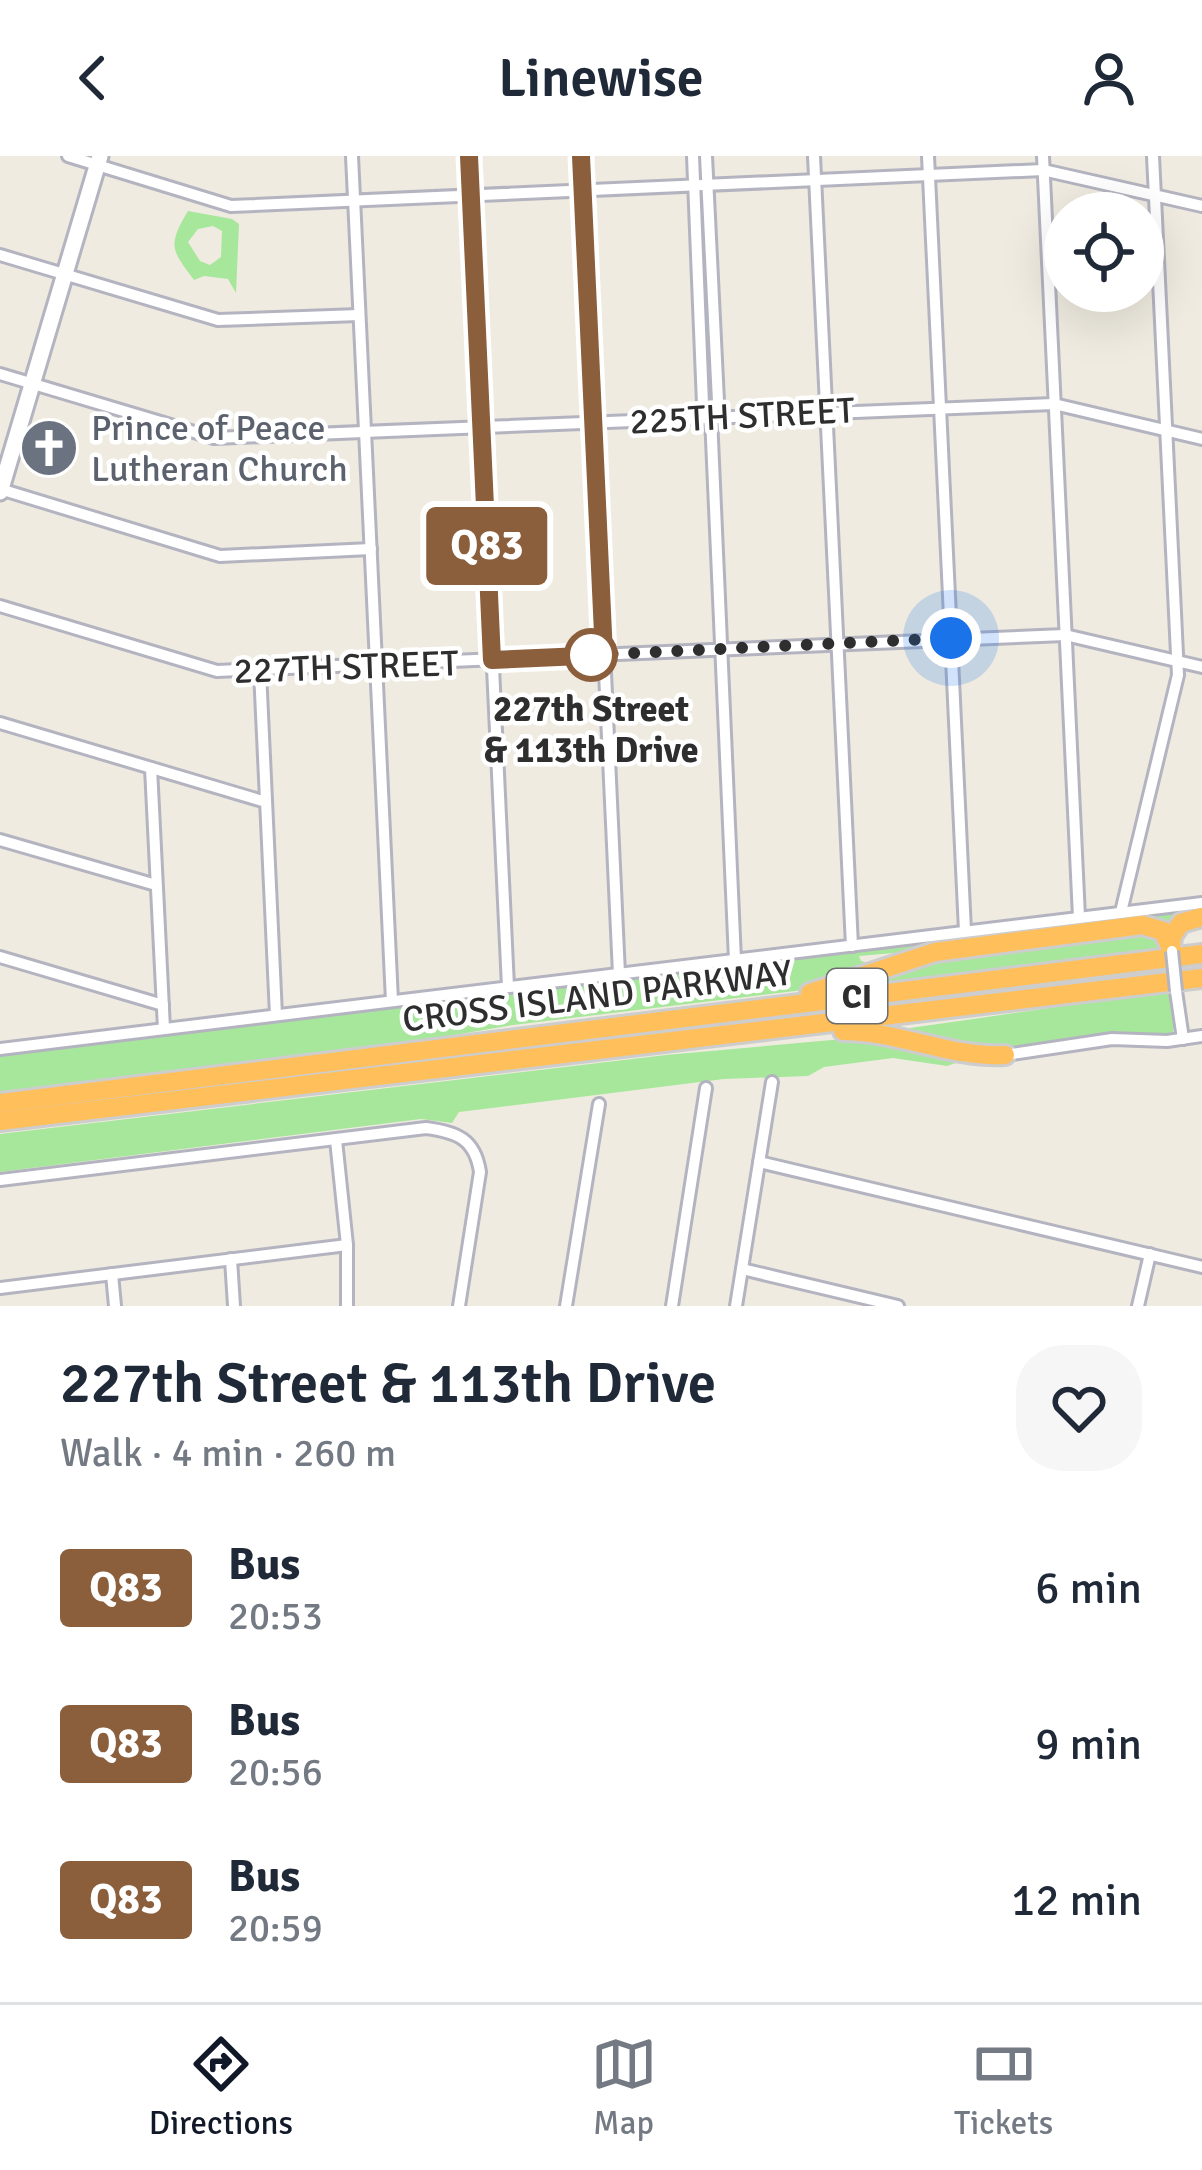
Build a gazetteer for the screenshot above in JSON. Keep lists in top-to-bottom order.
{
  "streets": {
    "highway": ["CROSS ISLAND PARKWAY", "CI"],
    "street": ["225TH STREET", "227TH STREET"]
  },
  "places": {
    "church": ["Prince of Peace Lutheran Church"],
    "other": ["227th Street & 113th Drive"]
  },
  "lines": ["bus line Q83"],
  "page": {
    "header": "Linewise",
    "on_map": "Q83",
    "heading": ["227th Street & 113th Drive", "Walk · 4 min · 260 m"],
    "list": [
      {
        "mark": "Q83",
        "name": "Bus",
        "note": "20:53",
        "value": "6 min"
      },
      {
        "mark": "Q83",
        "name": "Bus",
        "note": "20:56",
        "value": "9 min"
      },
      {
        "mark": "Q83",
        "name": "Bus",
        "note": "20:59",
        "value": "12 min"
      }
    ],
    "tabs": ["Directions", "Map", "Tickets"]
  }
}
